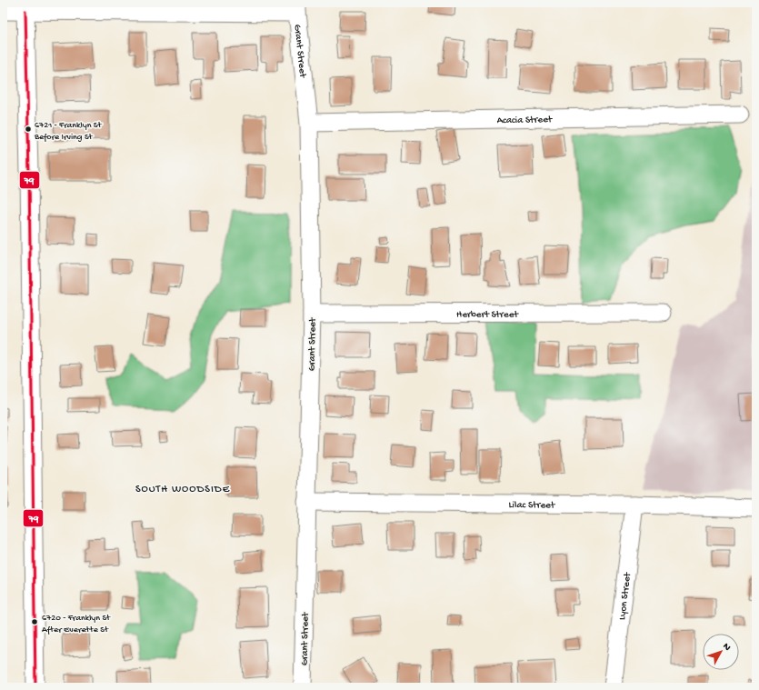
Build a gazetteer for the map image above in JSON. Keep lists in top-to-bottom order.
{
  "streets": {
    "street": [
      "Grant Street",
      "Acacia Street",
      "Herbert Street",
      "Lilac Street",
      "Lyon Street"
    ]
  },
  "crossings": [
    ["Grant Street", "Acacia Street"],
    ["Grant Street", "Herbert Street"],
    ["Grant Street", "Lilac Street"],
    ["Lilac Street", "Lyon Street"]
  ],
  "districts": ["SOUTH WOODSIDE"],
  "places": ["6721 - Franklyn St Before Irving St", "6720 - Franklyn St After Everette St"],
  "lines": ["transit line 79"],
  "north": "top right"
}
